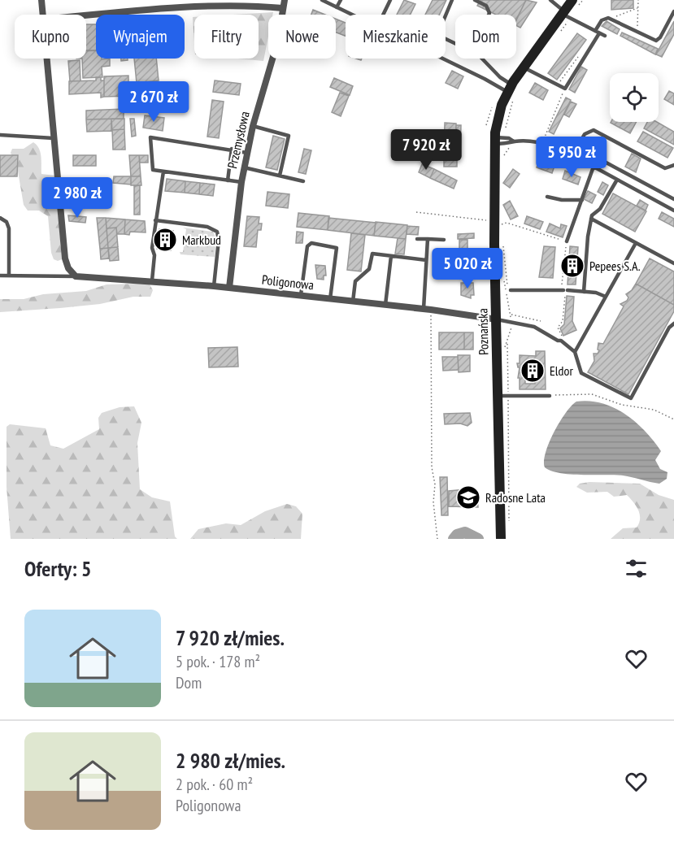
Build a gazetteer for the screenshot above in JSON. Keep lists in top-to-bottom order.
{
  "streets": {
    "main road": ["Poznańska"],
    "street": ["Przemysłowa", "Poligonowa"]
  },
  "crossings": [
    ["Przemysłowa", "Poligonowa"],
    ["Poligonowa", "Poznańska"]
  ],
  "places": {
    "building": ["Markbud", "Pepees S.A.", "Eldor"],
    "school or university": ["Radosne Lata"]
  },
  "page": {
    "chip": [
      "Kupno",
      "Wynajem",
      "Filtry",
      "Nowe",
      "Mieszkanie",
      "Dom"
    ],
    "price": [
      "2 670 zł",
      "7 920 zł",
      "5 950 zł",
      "2 980 zł",
      "5 020 zł"
    ],
    "heading": "Oferty: 5",
    "list": [
      {
        "name": "7 920 zł/mies.",
        "note": "5 pok. · 178 m² · Dom"
      },
      {
        "name": "2 980 zł/mies.",
        "note": "2 pok. · 60 m² · Poligonowa"
      }
    ]
  }
}
